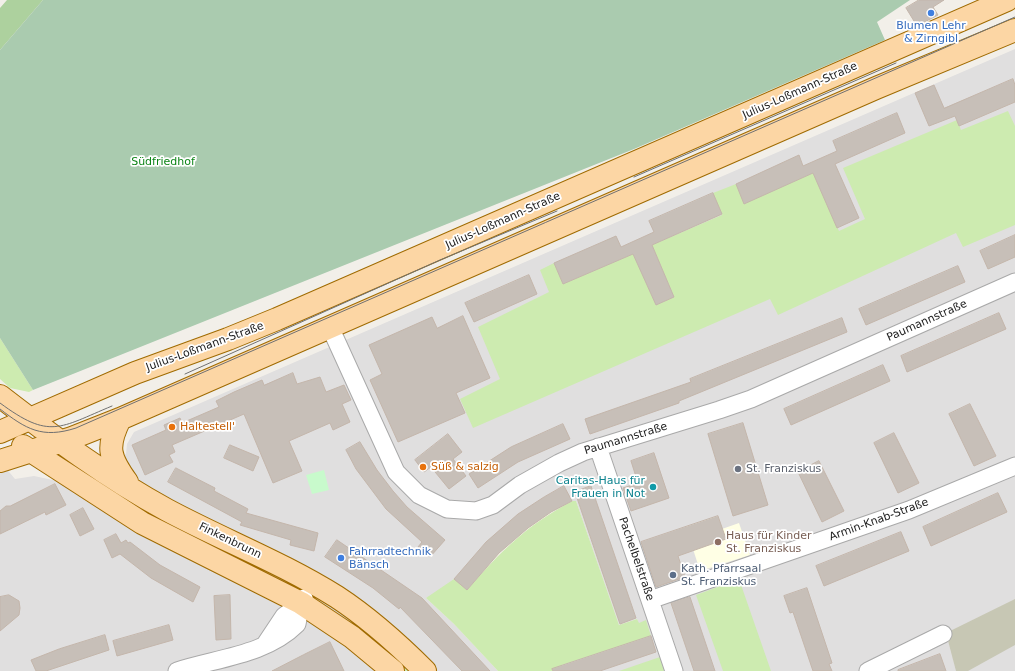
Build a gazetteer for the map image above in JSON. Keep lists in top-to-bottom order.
{
  "streets": {
    "main road": ["Julius-Loßmann-Straße", "Finkenbrunn"],
    "street": ["Paumannstraße", "Armin-Knab-Straße", "Pachelbelstraße"]
  },
  "crossings": [
    ["Julius-Loßmann-Straße", "Finkenbrunn"],
    ["Paumannstraße", "Pachelbelstraße"],
    ["Armin-Knab-Straße", "Pachelbelstraße"]
  ],
  "parks": ["Südfriedhof"],
  "places": [
    "Blumen Lehr & Zirngibl",
    "Haltestell'",
    "Süß & salzig",
    "St. Franziskus",
    "Caritas-Haus für Frauen in Not",
    "Haus für Kinder St. Franziskus",
    "Fahrradtechnik Bänsch",
    "Kath. Pfarrsaal St. Franziskus"
  ]
}
